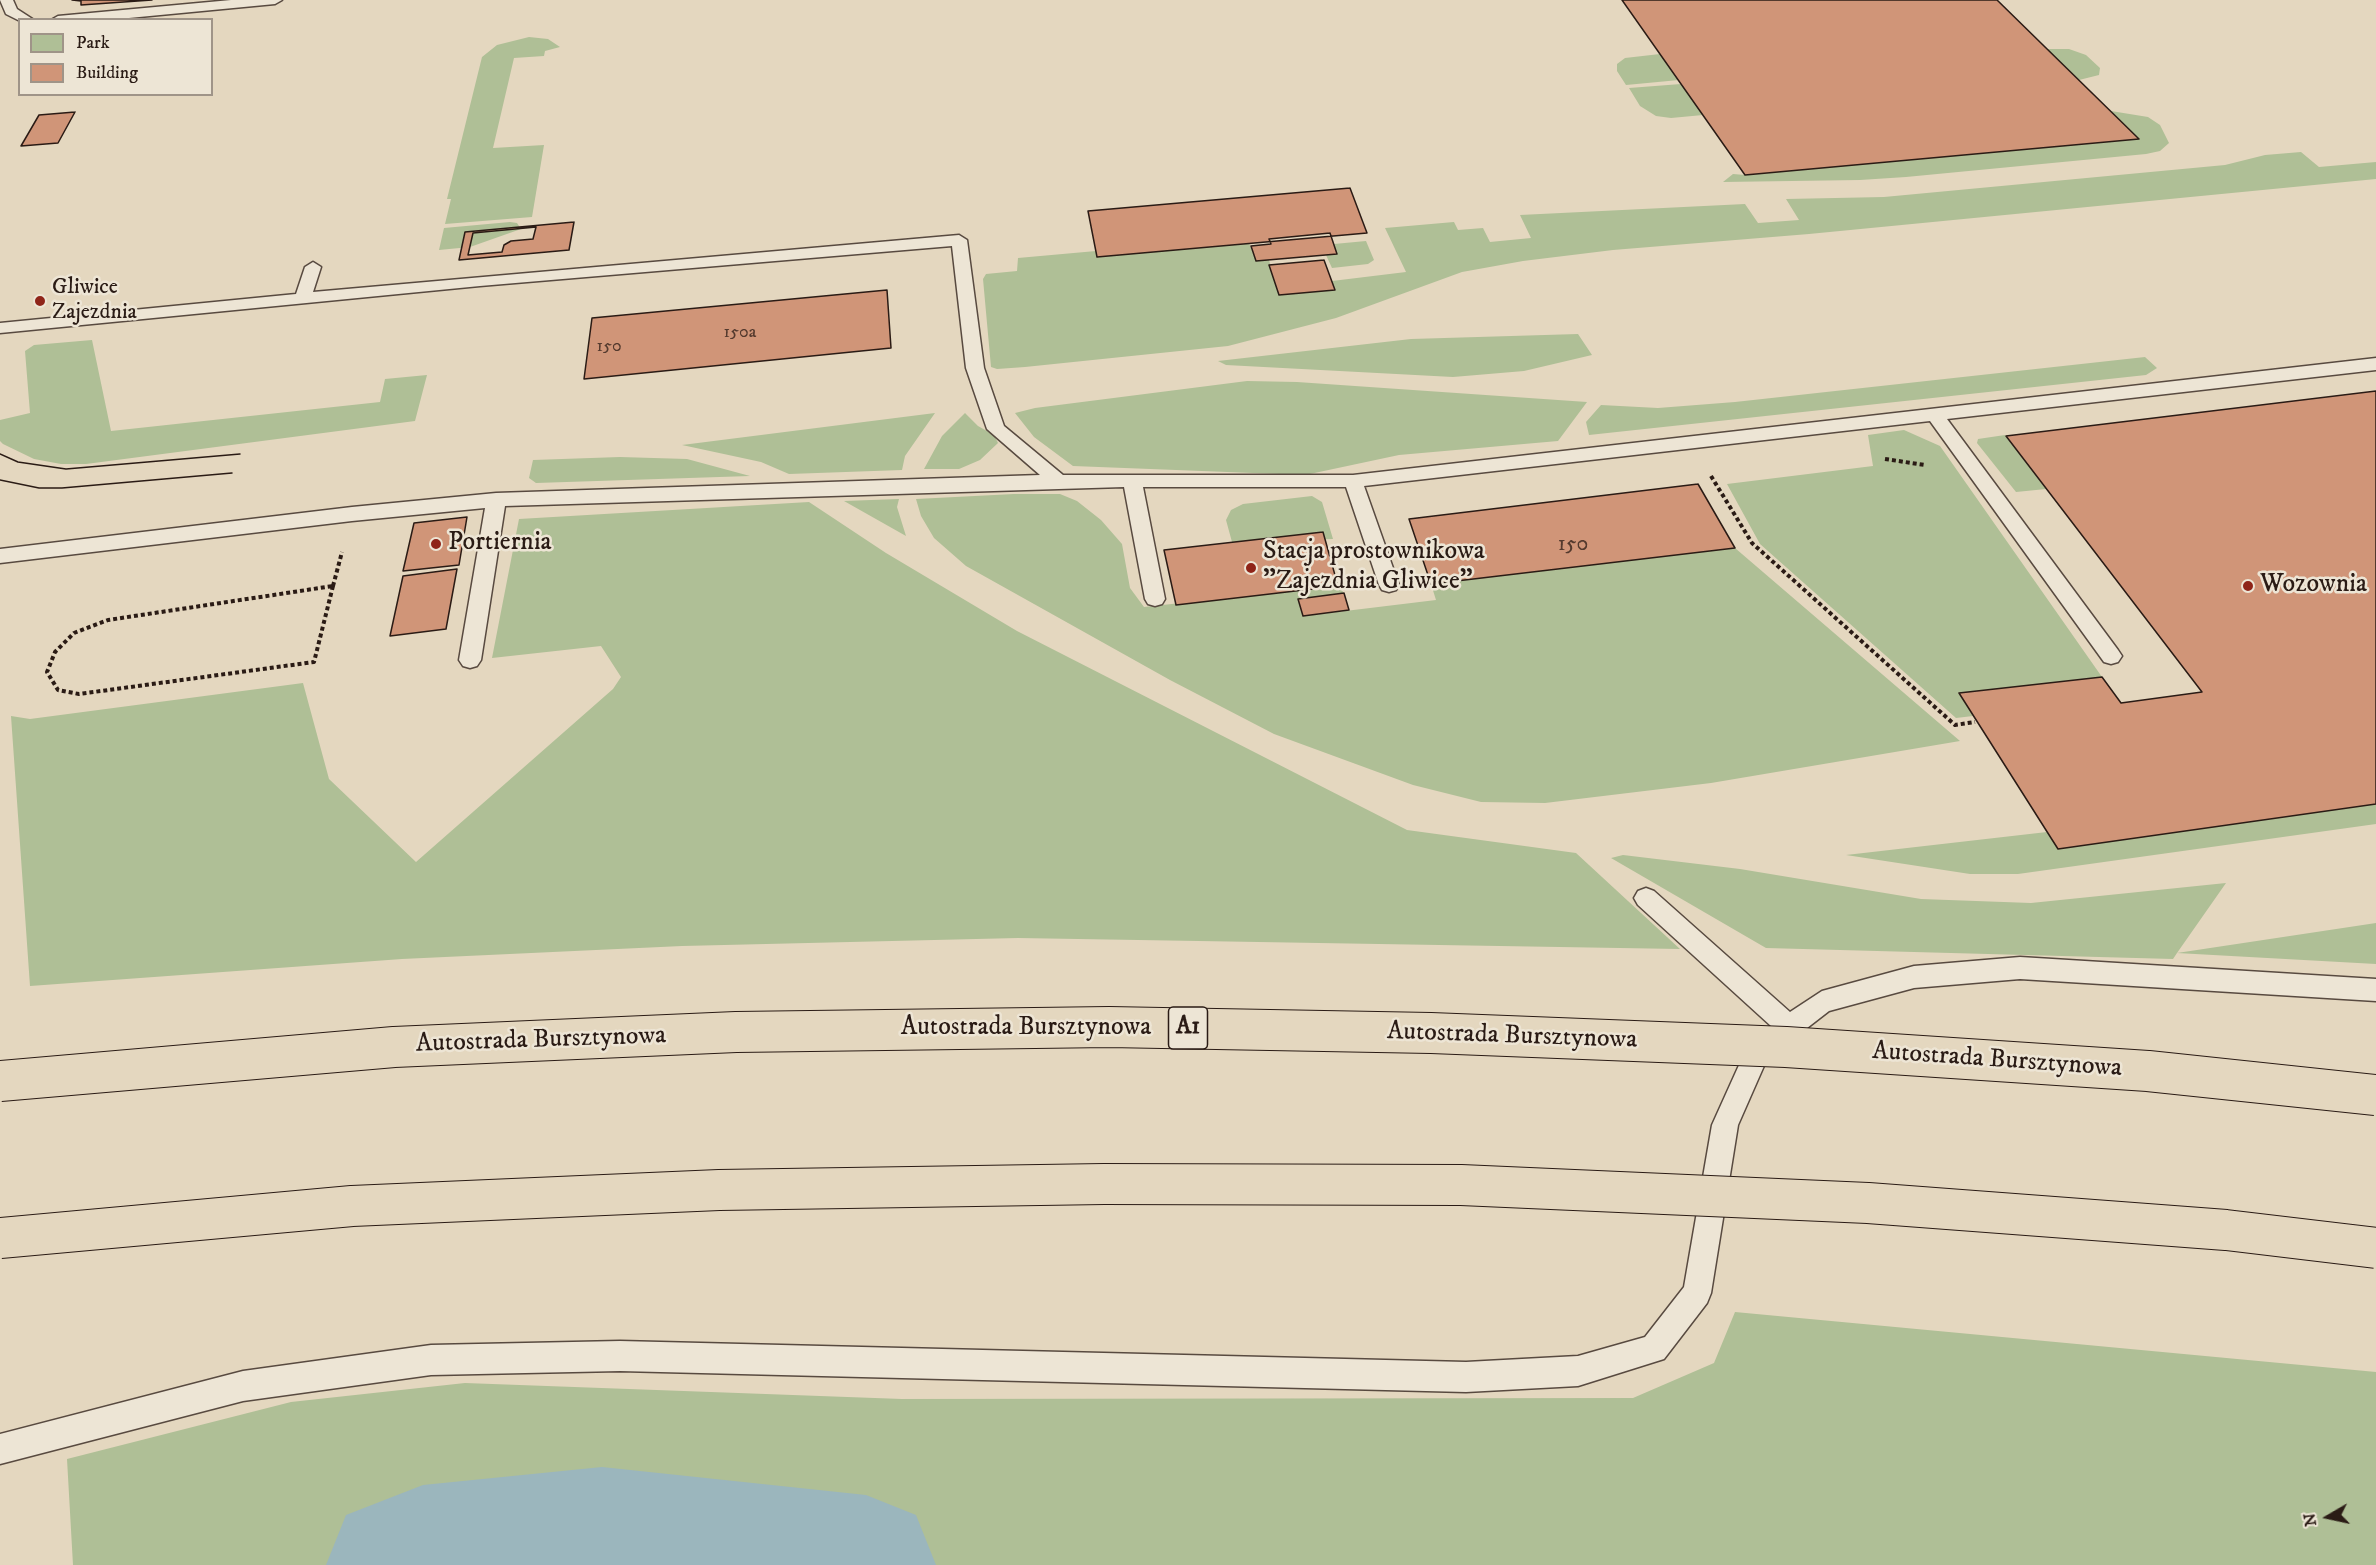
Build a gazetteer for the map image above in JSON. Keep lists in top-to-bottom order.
{
  "streets": {
    "highway": ["A1", "Autostrada Bursztynowa"]
  },
  "places": [
    "Gliwice Zajezdnia",
    "Portiernia",
    "Stacja prostownikowa \"Zajezdnia Gliwice\"",
    "Wozownia"
  ],
  "house_numbers": ["150a", "150", "150"],
  "legend": ["Park", "Building"],
  "north": "left"
}
